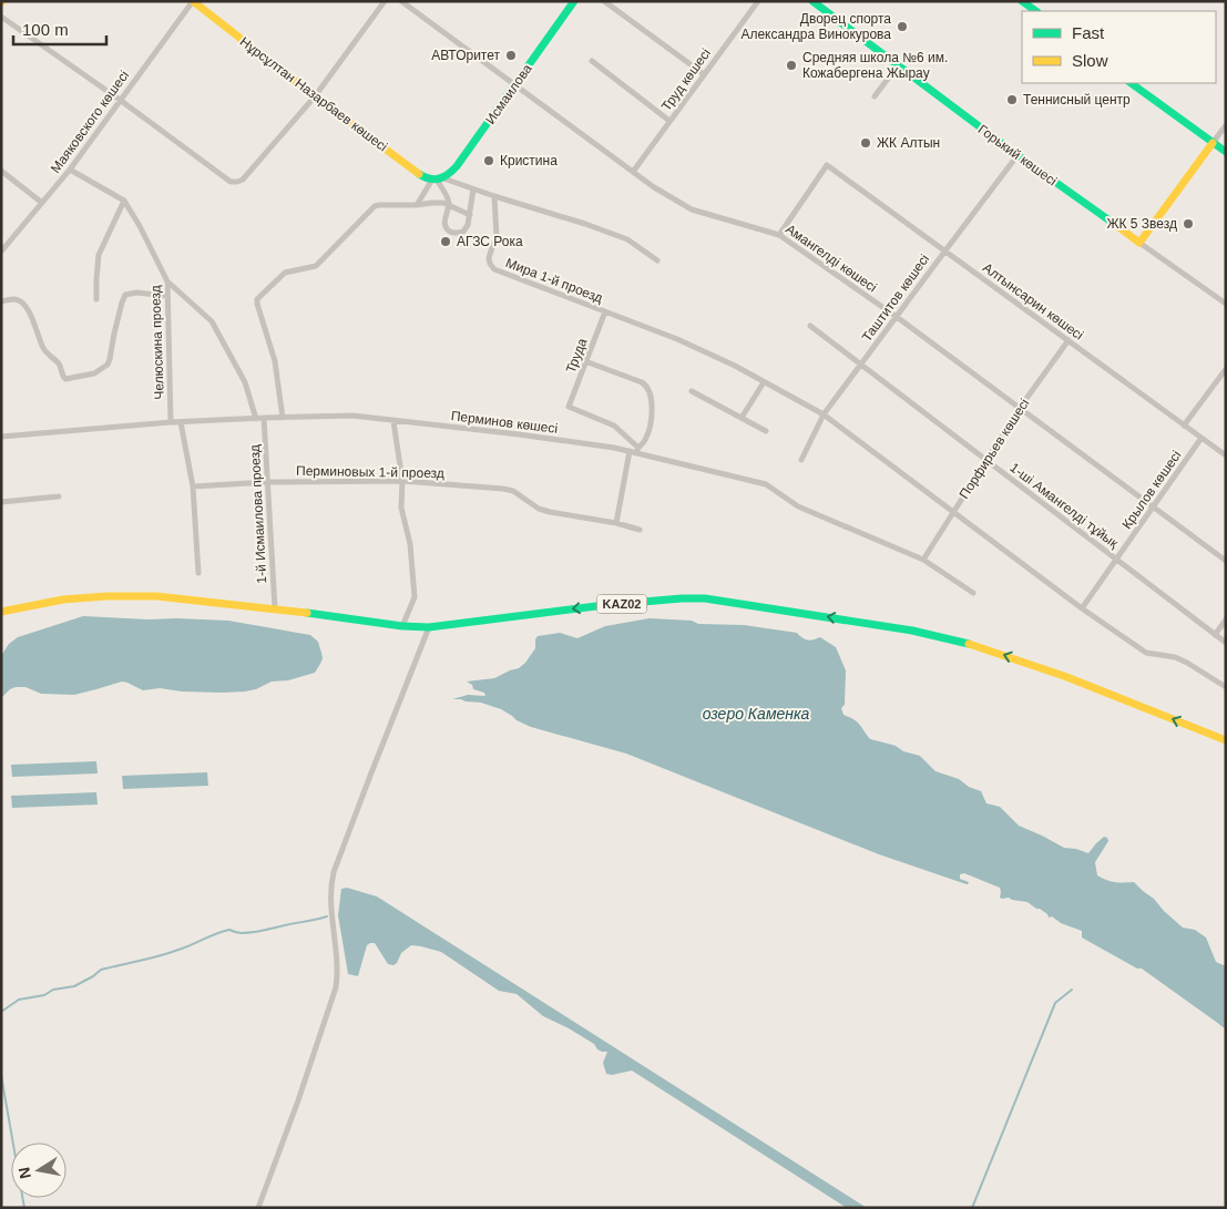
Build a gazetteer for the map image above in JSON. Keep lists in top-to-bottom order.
{
  "streets": {
    "main road": [
      "Нұрсұлтан Назарбаев көшесі",
      "Исмаилова",
      "Горький көшесі",
      "KAZ02"
    ],
    "street": [
      "Труд көшесі",
      "Маяковского көшесі",
      "Амангелді көшесі",
      "Мира 1-й проезд",
      "Таштитов көшесі",
      "Алтынсарин көшесі",
      "Челюскина проезд",
      "Труда",
      "Перминов көшесі",
      "Порфирьев көшесі",
      "Перминовых 1-й проезд",
      "Крылов көшесі",
      "1-ші Амангелді тұйық",
      "1-й Исмаилова проезд"
    ]
  },
  "crossings": [
    ["Труд көшесі", "Амангелді көшесі"],
    ["Нұрсұлтан Назарбаев көшесі", "Исмаилова"],
    ["Нұрсұлтан Назарбаев көшесі", "Маяковского көшесі"],
    ["Нұрсұлтан Назарбаев көшесі", "Мира 1-й проезд"],
    ["Исмаилова", "Амангелді көшесі"],
    ["Маяковского көшесі", "Челюскина проезд"],
    ["Горький көшесі", "Таштитов көшесі"],
    ["Амангелді көшесі", "Таштитов көшесі"],
    ["Амангелді көшесі", "Алтынсарин көшесі"],
    ["Амангелді көшесі", "Порфирьев көшесі"],
    ["Амангелді көшесі", "Крылов көшесі"],
    ["Мира 1-й проезд", "Труда"],
    ["Таштитов көшесі", "Алтынсарин көшесі"],
    ["Таштитов көшесі", "1-ші Амангелді тұйық"],
    ["Алтынсарин көшесі", "Порфирьев көшесі"],
    ["Алтынсарин көшесі", "Крылов көшесі"],
    ["Челюскина проезд", "Перминов көшесі"],
    ["Труда", "Перминов көшесі"],
    ["Перминов көшесі", "Порфирьев көшесі"],
    ["Перминов көшесі", "1-й Исмаилова проезд"],
    ["Порфирьев көшесі", "1-ші Амангелді тұйық"],
    ["Перминовых 1-й проезд", "1-й Исмаилова проезд"],
    ["Крылов көшесі", "1-ші Амангелді тұйық"],
    ["1-й Исмаилова проезд", "KAZ02"]
  ],
  "water": ["озеро Каменка"],
  "places": [
    "Дворец спорта Александра Винокурова",
    "АВТОритет",
    "Средняя школа №6 им. Кожабергена Жырау",
    "Теннисный центр",
    "ЖК Алтын",
    "Кристина",
    "ЖК 5 Звезд",
    "АГЗС Рока"
  ],
  "legend": ["Fast", "Slow"],
  "scale_bar": "100 m",
  "north": "left"
}
